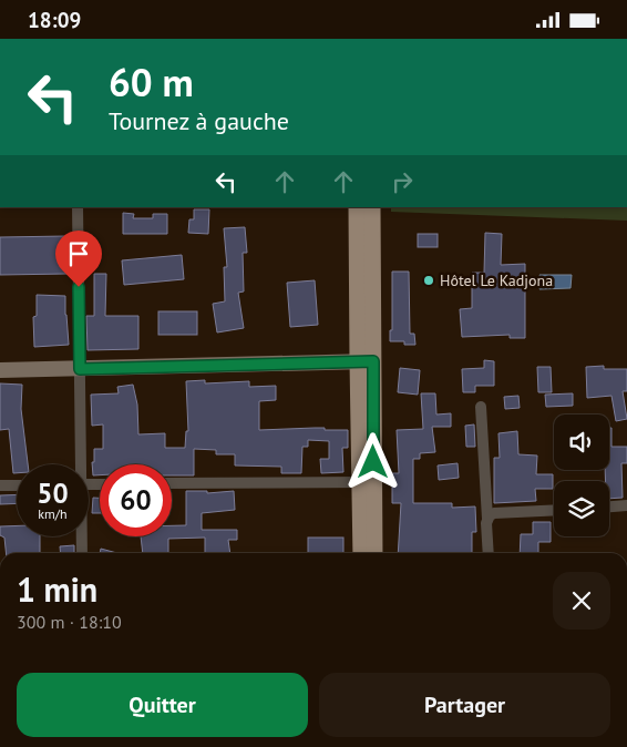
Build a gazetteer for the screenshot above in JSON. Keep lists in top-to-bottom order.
{
  "places": ["Hôtel Le Kadjona"],
  "page": {
    "status": "18:09",
    "turn": ["60 m", "Tournez à gauche"],
    "speed": "50 km/h",
    "limit": "60",
    "heading": ["1 min", "300 m · 18:10"],
    "buttons": ["Quitter", "Partager"]
  }
}
